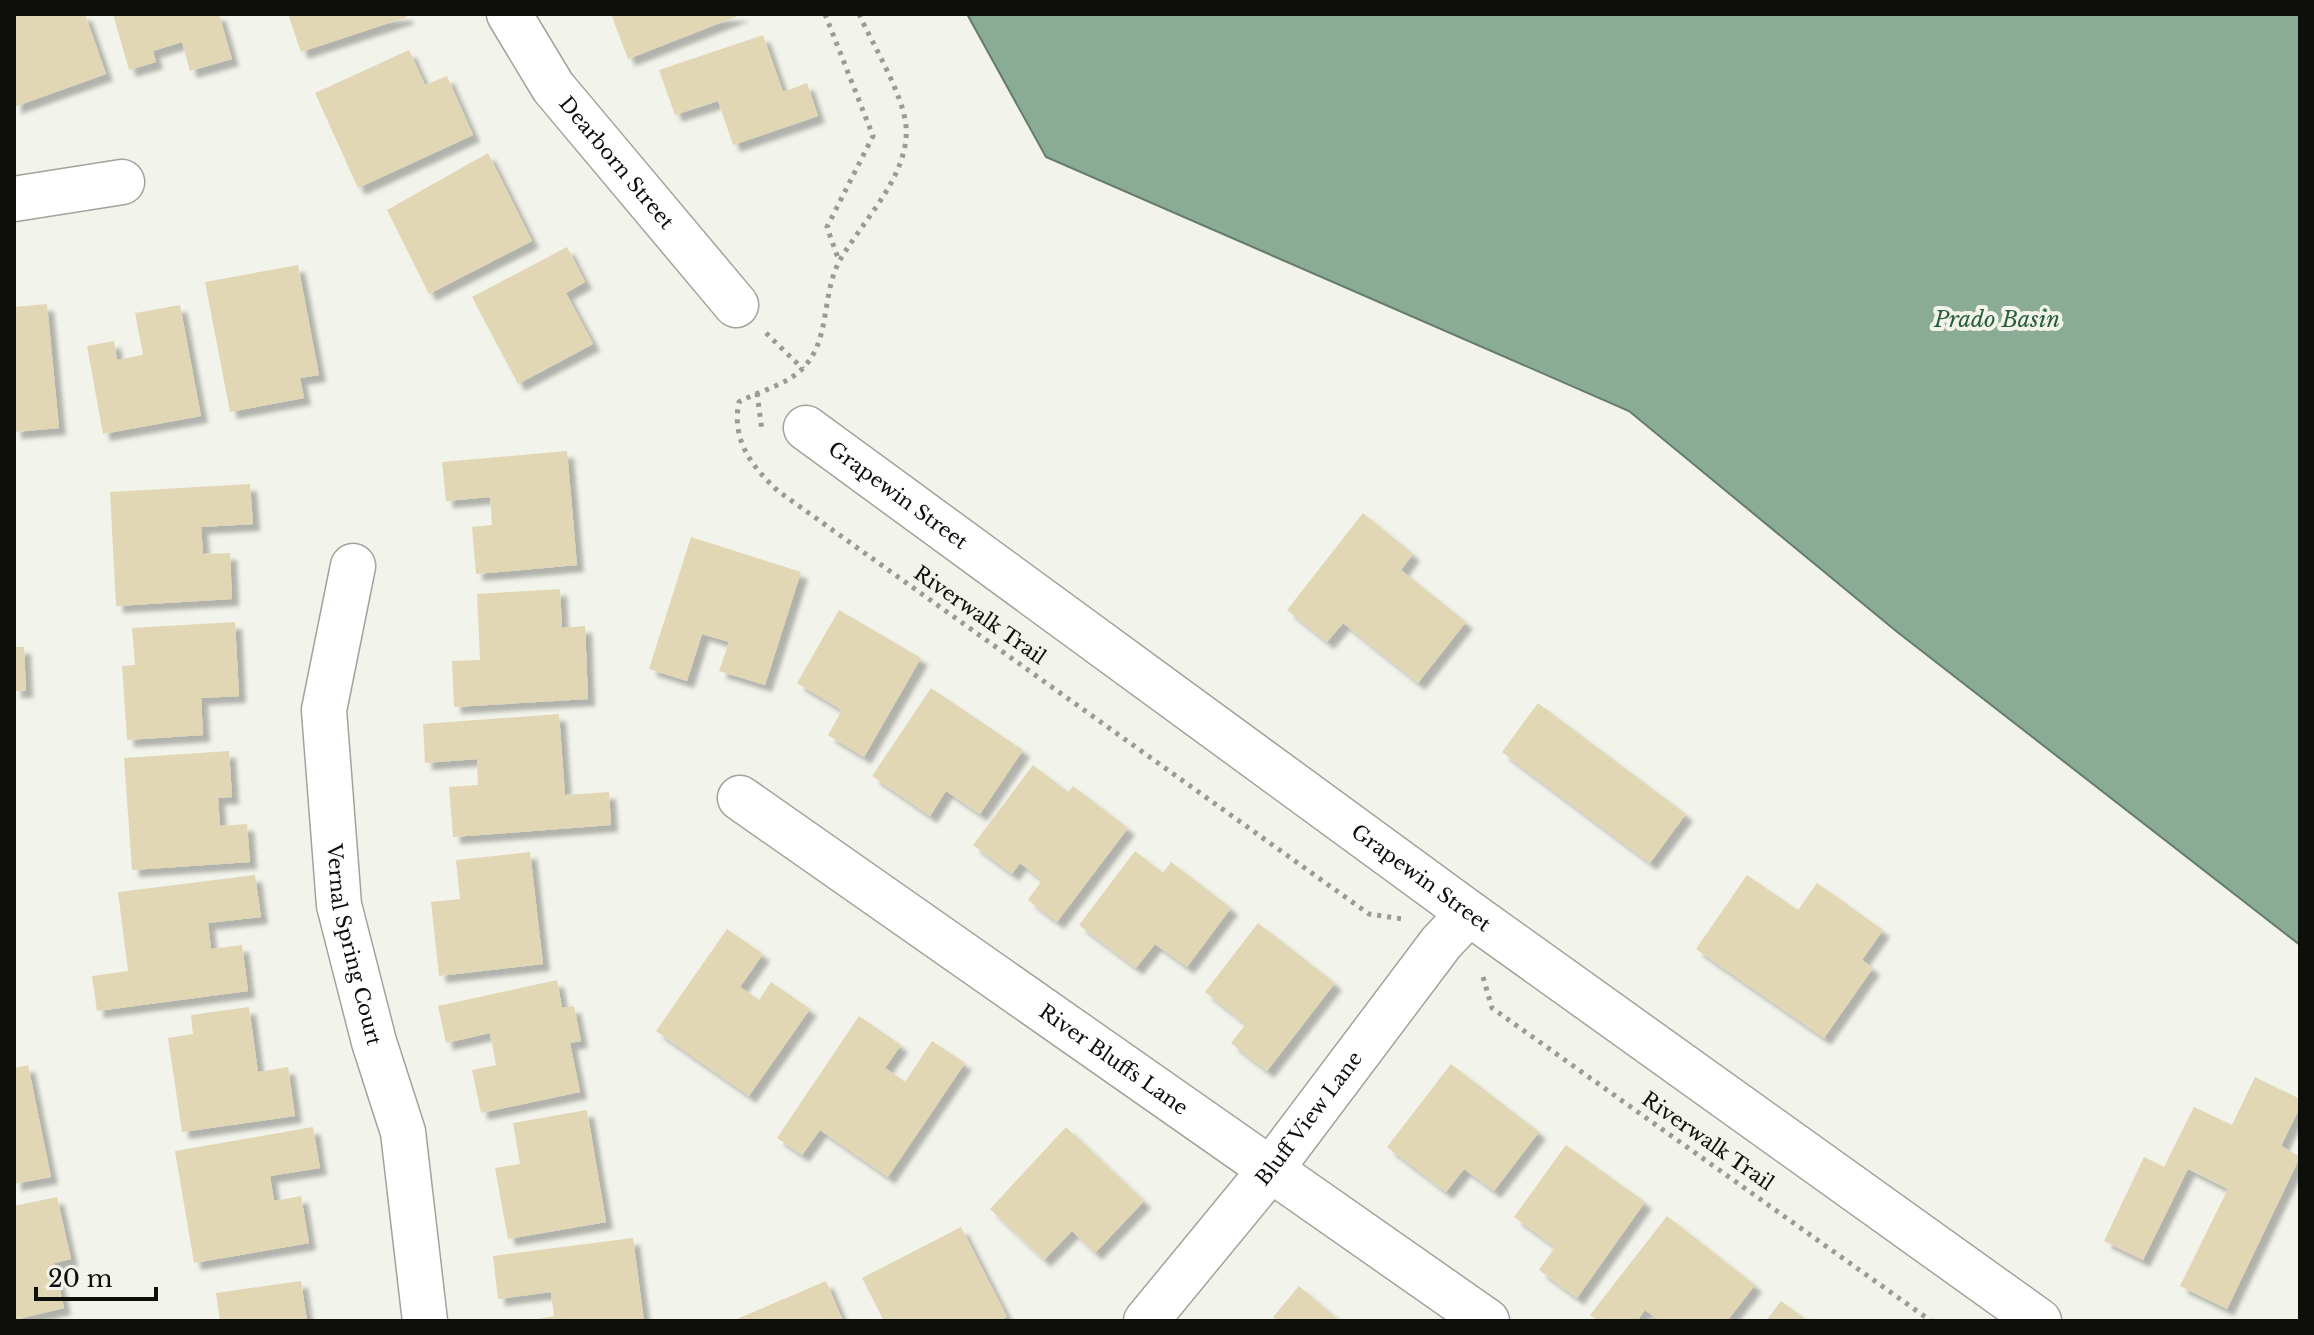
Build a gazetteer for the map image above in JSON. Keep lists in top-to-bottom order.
{
  "streets": {
    "street": [
      "Dearborn Street",
      "Grapewin Street",
      "Vernal Spring Court",
      "River Bluffs Lane",
      "Bluff View Lane"
    ],
    "path": ["Riverwalk Trail"]
  },
  "crossings": [
    ["Grapewin Street", "Bluff View Lane"],
    ["River Bluffs Lane", "Bluff View Lane"]
  ],
  "water": ["Prado Basin"],
  "scale_bar": "20 m"
}
